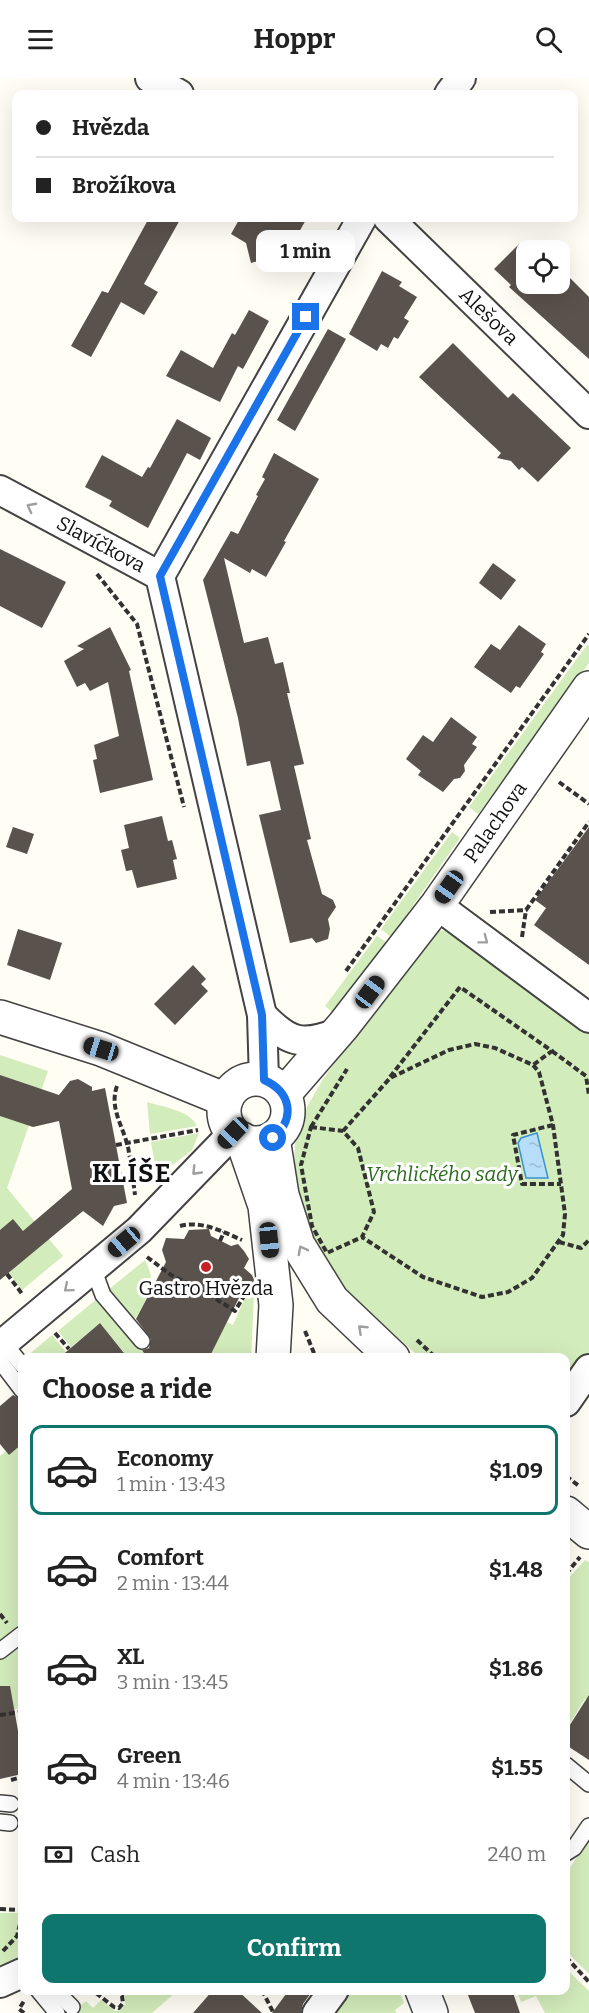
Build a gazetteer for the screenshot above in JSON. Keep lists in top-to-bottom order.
{
  "streets": {
    "street": ["Alešova", "Slavíčkova", "Palachova"]
  },
  "crossings": [
    ["Slavíčkova", "Palachova"]
  ],
  "districts": ["KLÍŠE"],
  "parks": ["Vrchlického sady"],
  "places": ["Gastro Hvězda"],
  "page": {
    "header": "Hoppr",
    "banner": ["Hvězda", "Brožíkova"],
    "bubble": "1 min",
    "heading": "Choose a ride",
    "list": [
      {
        "name": "Economy",
        "note": "1 min · 13:43",
        "value": "$1.09"
      },
      {
        "name": "Comfort",
        "note": "2 min · 13:44",
        "value": "$1.48"
      },
      {
        "name": "XL",
        "note": "3 min · 13:45",
        "value": "$1.86"
      },
      {
        "name": "Green",
        "note": "4 min · 13:46",
        "value": "$1.55"
      }
    ],
    "pay": ["Cash", "240 m"],
    "buttons": "Confirm"
  }
}
